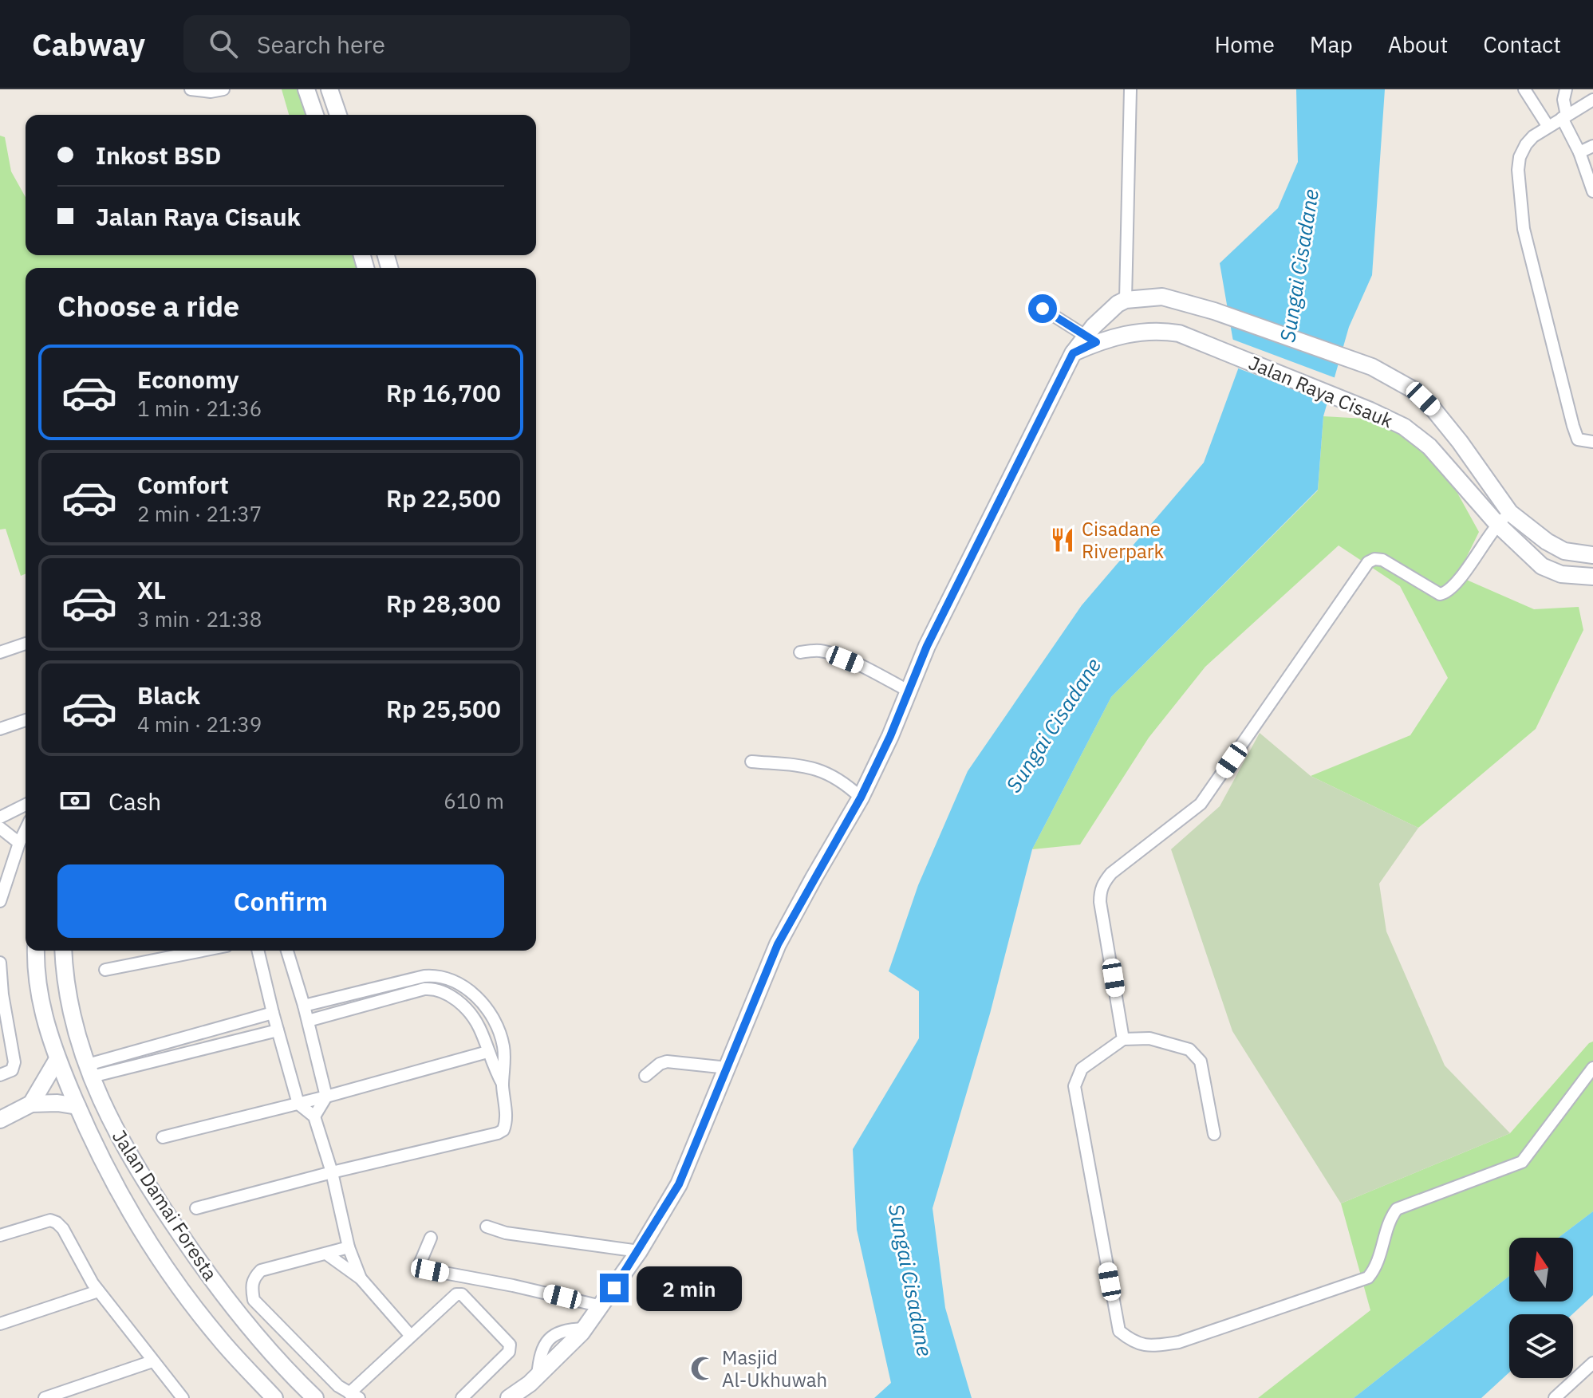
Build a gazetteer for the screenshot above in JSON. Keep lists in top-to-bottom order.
{
  "streets": {
    "main road": ["Jalan Raya Cisauk", "Jalan Damai Foresta"]
  },
  "water": ["Sungai Cisadane"],
  "places": {
    "restaurant": ["Cisadane Riverpark"],
    "mosque": ["Masjid Al-Ukhuwah"]
  },
  "north": "top",
  "page": {
    "header": "Cabway",
    "search": "Search here",
    "nav": [
      "Home",
      "Map",
      "About",
      "Contact"
    ],
    "banner": ["Inkost BSD", "Jalan Raya Cisauk"],
    "heading": "Choose a ride",
    "list": [
      {
        "name": "Economy",
        "note": "1 min · 21:36",
        "value": "Rp 16,700"
      },
      {
        "name": "Comfort",
        "note": "2 min · 21:37",
        "value": "Rp 22,500"
      },
      {
        "name": "XL",
        "note": "3 min · 21:38",
        "value": "Rp 28,300"
      },
      {
        "name": "Black",
        "note": "4 min · 21:39",
        "value": "Rp 25,500"
      }
    ],
    "pay": ["Cash", "610 m"],
    "buttons": "Confirm",
    "bubble": "2 min"
  }
}
